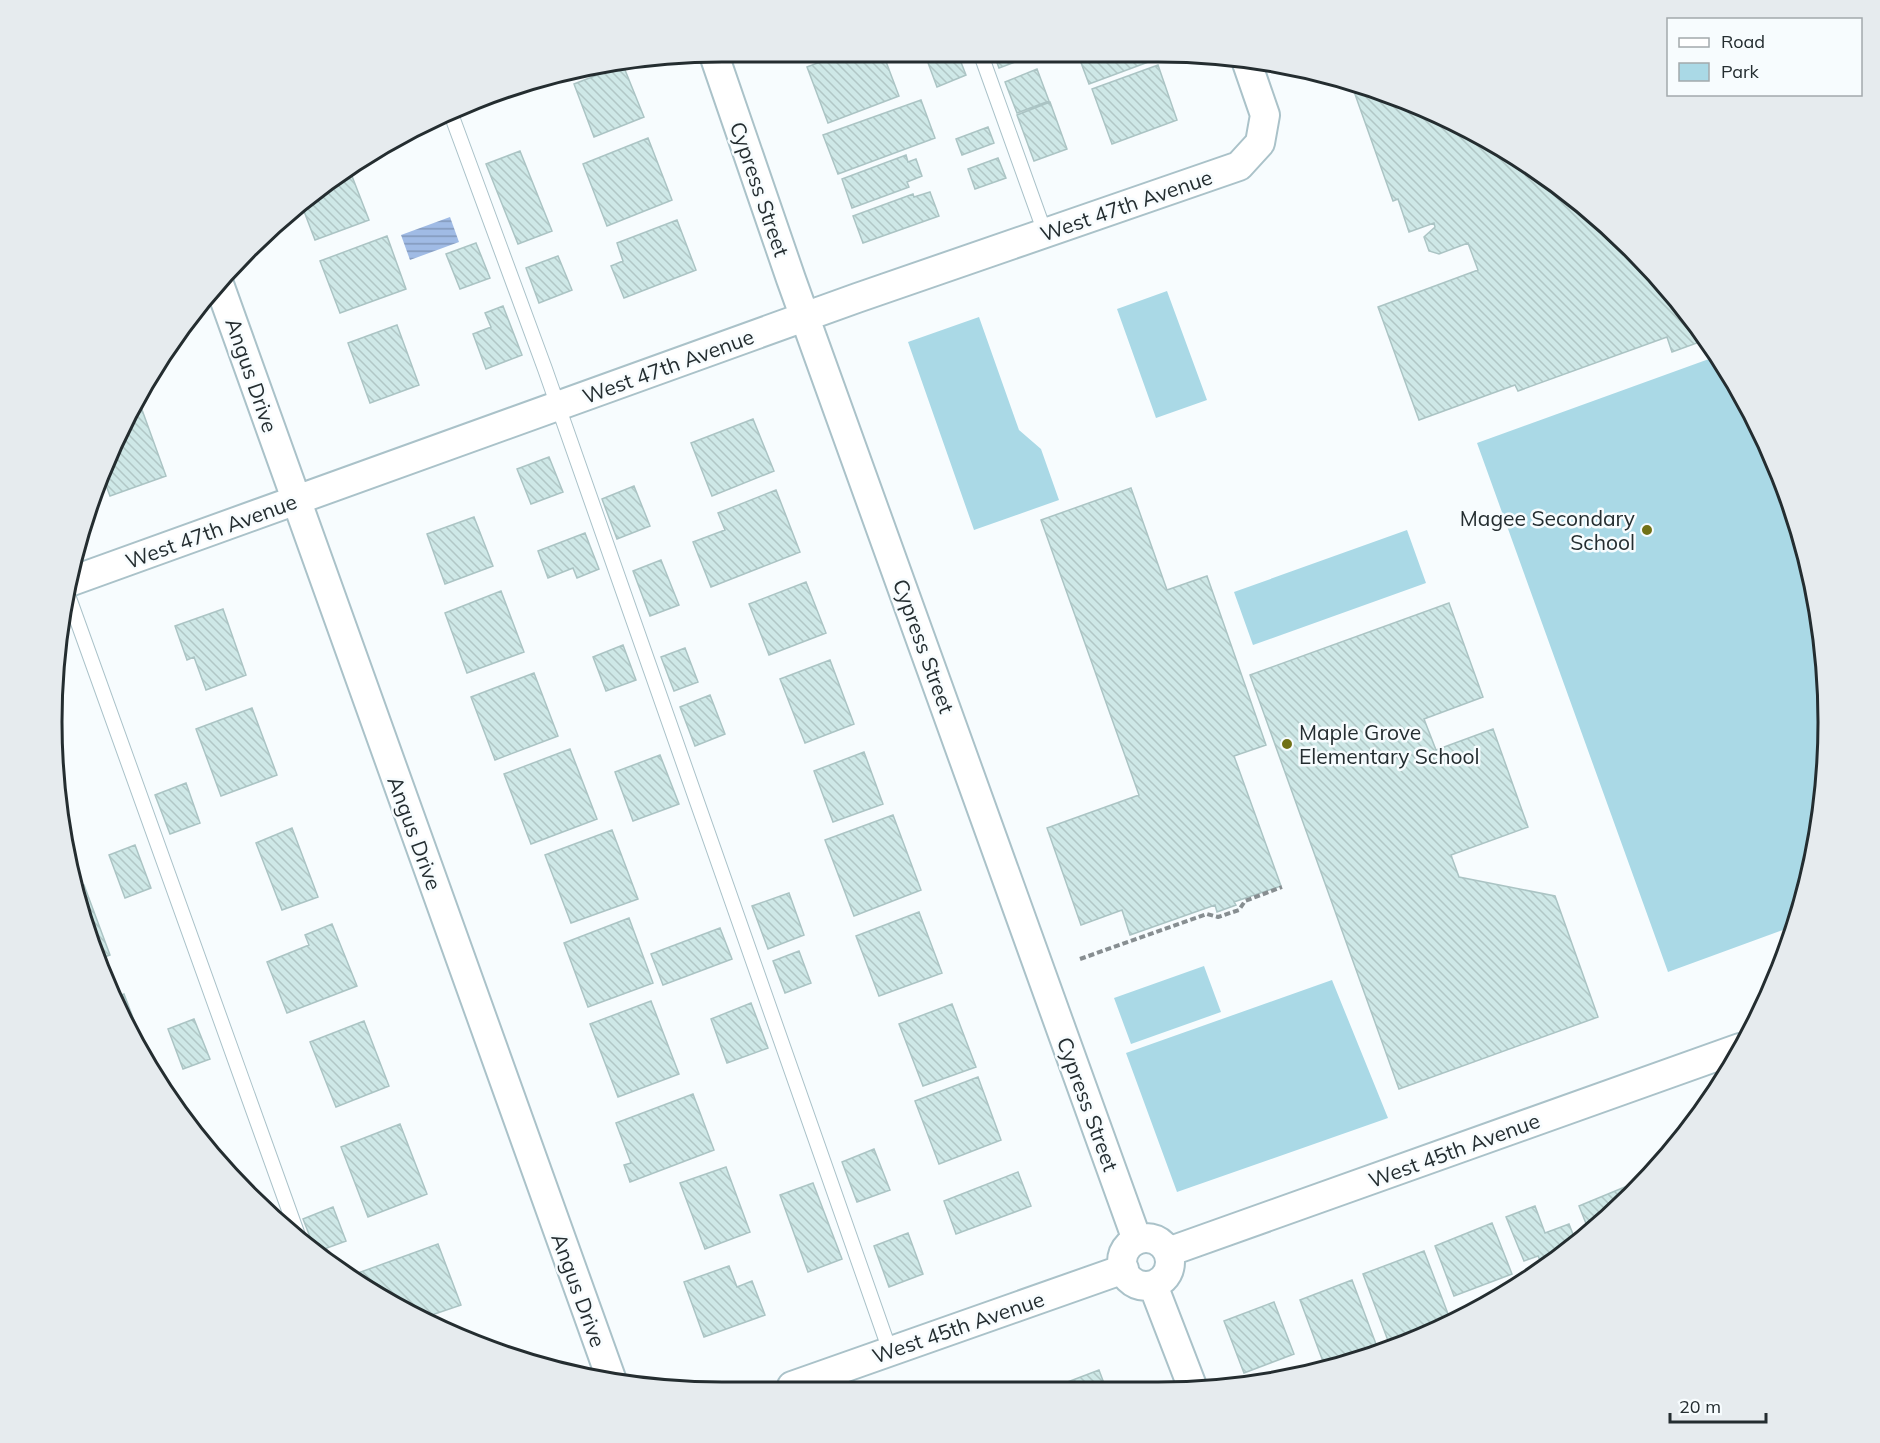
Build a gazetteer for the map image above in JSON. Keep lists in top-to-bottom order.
{
  "streets": {
    "street": [
      "Cypress Street",
      "West 47th Avenue",
      "Angus Drive",
      "West 45th Avenue"
    ]
  },
  "crossings": [
    ["Cypress Street", "West 47th Avenue"],
    ["Cypress Street", "West 45th Avenue"],
    ["West 47th Avenue", "Angus Drive"]
  ],
  "places": ["Magee Secondary School", "Maple Grove Elementary School"],
  "legend": ["Road", "Park"],
  "scale_bar": "20 m"
}
